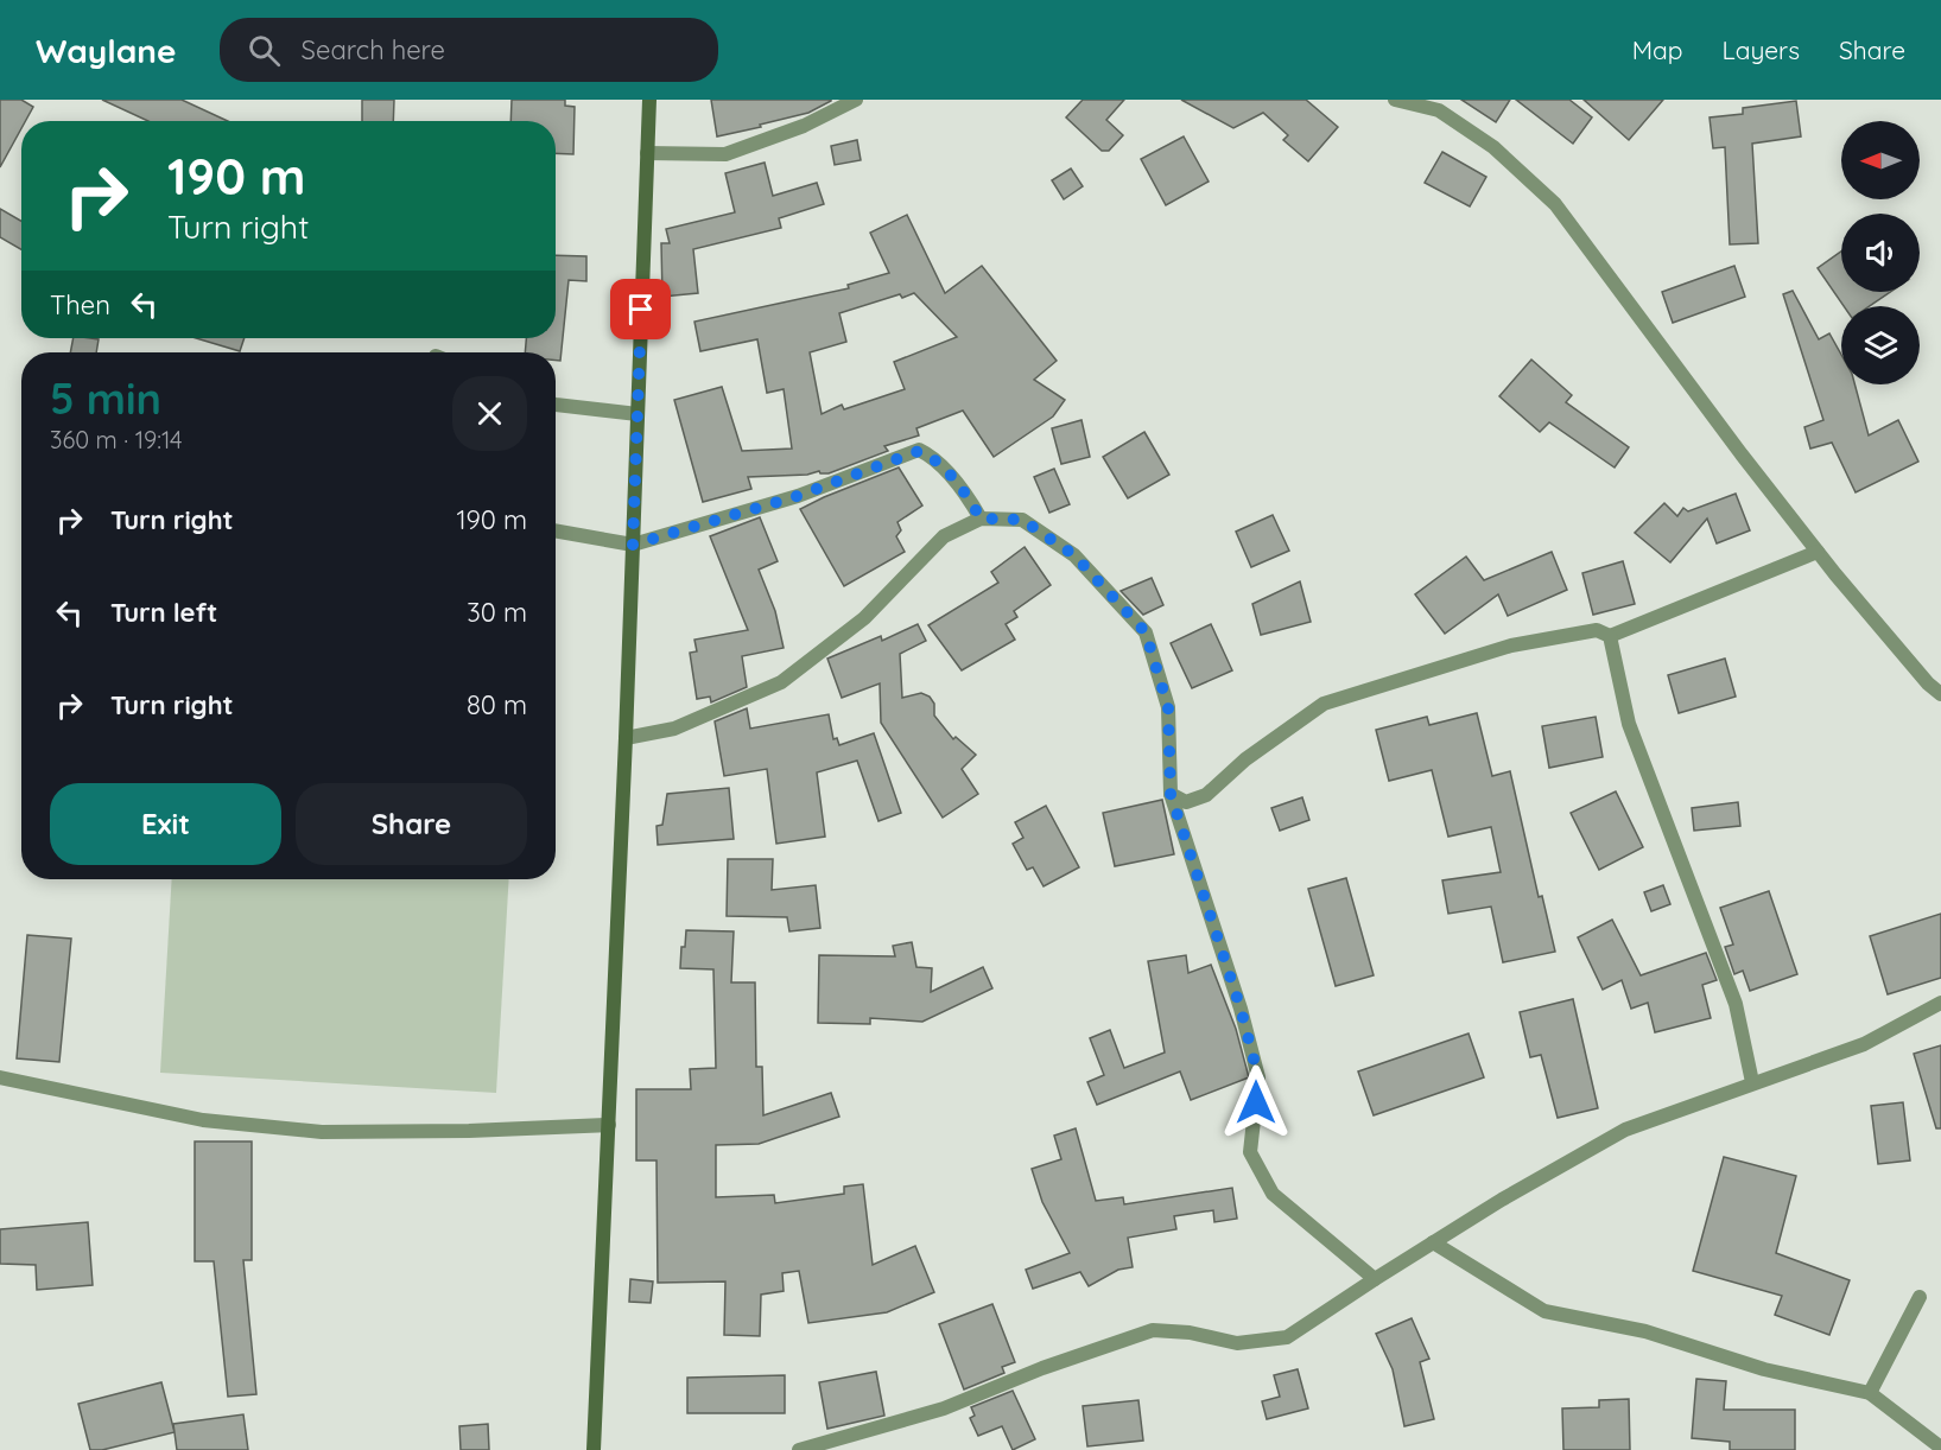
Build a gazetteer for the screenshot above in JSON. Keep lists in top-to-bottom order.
{
  "north": "left",
  "page": {
    "header": "Waylane",
    "search": "Search here",
    "nav": ["Map", "Layers", "Share"],
    "turn": ["190 m", "Turn right"],
    "then": "Then",
    "heading": ["5 min", "360 m · 19:14"],
    "list": [
      {
        "name": "Turn right",
        "value": "190 m"
      },
      {
        "name": "Turn left",
        "value": "30 m"
      },
      {
        "name": "Turn right",
        "value": "80 m"
      }
    ],
    "buttons": ["Exit", "Share"]
  }
}
